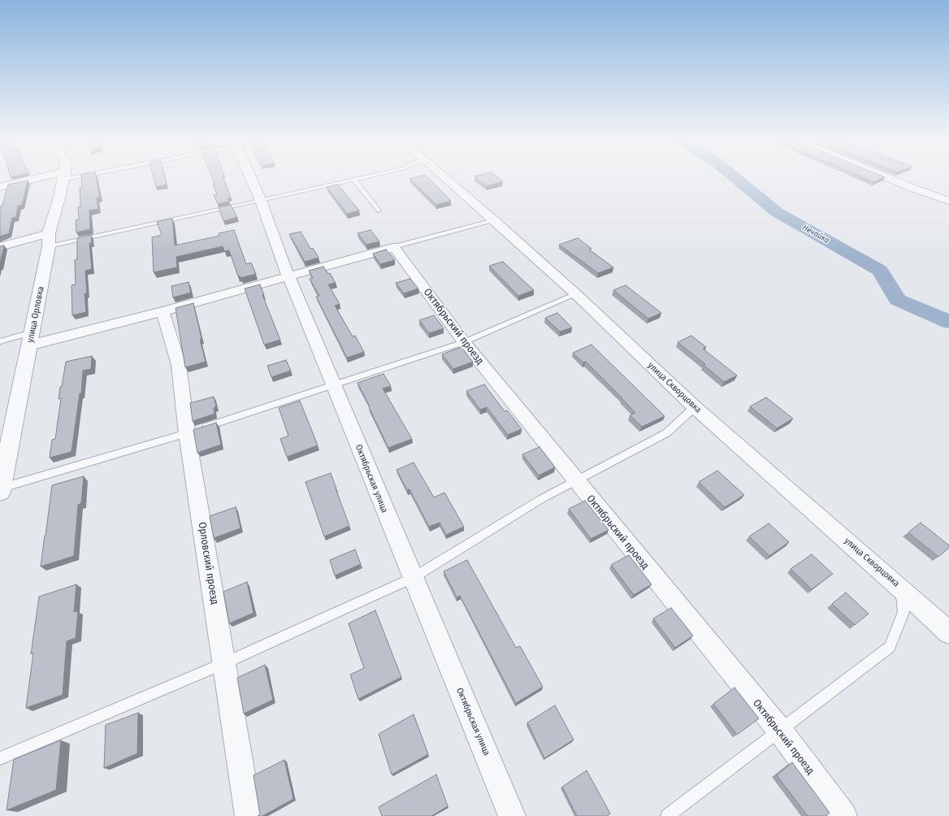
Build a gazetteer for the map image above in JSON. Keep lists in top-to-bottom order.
{
  "streets": {
    "street": [
      "улица Орловка",
      "Октябрьский проезд",
      "улица Скворцовка",
      "Октябрьская улица",
      "Орловский проезд"
    ]
  },
  "water": ["Нечайка"]
}
